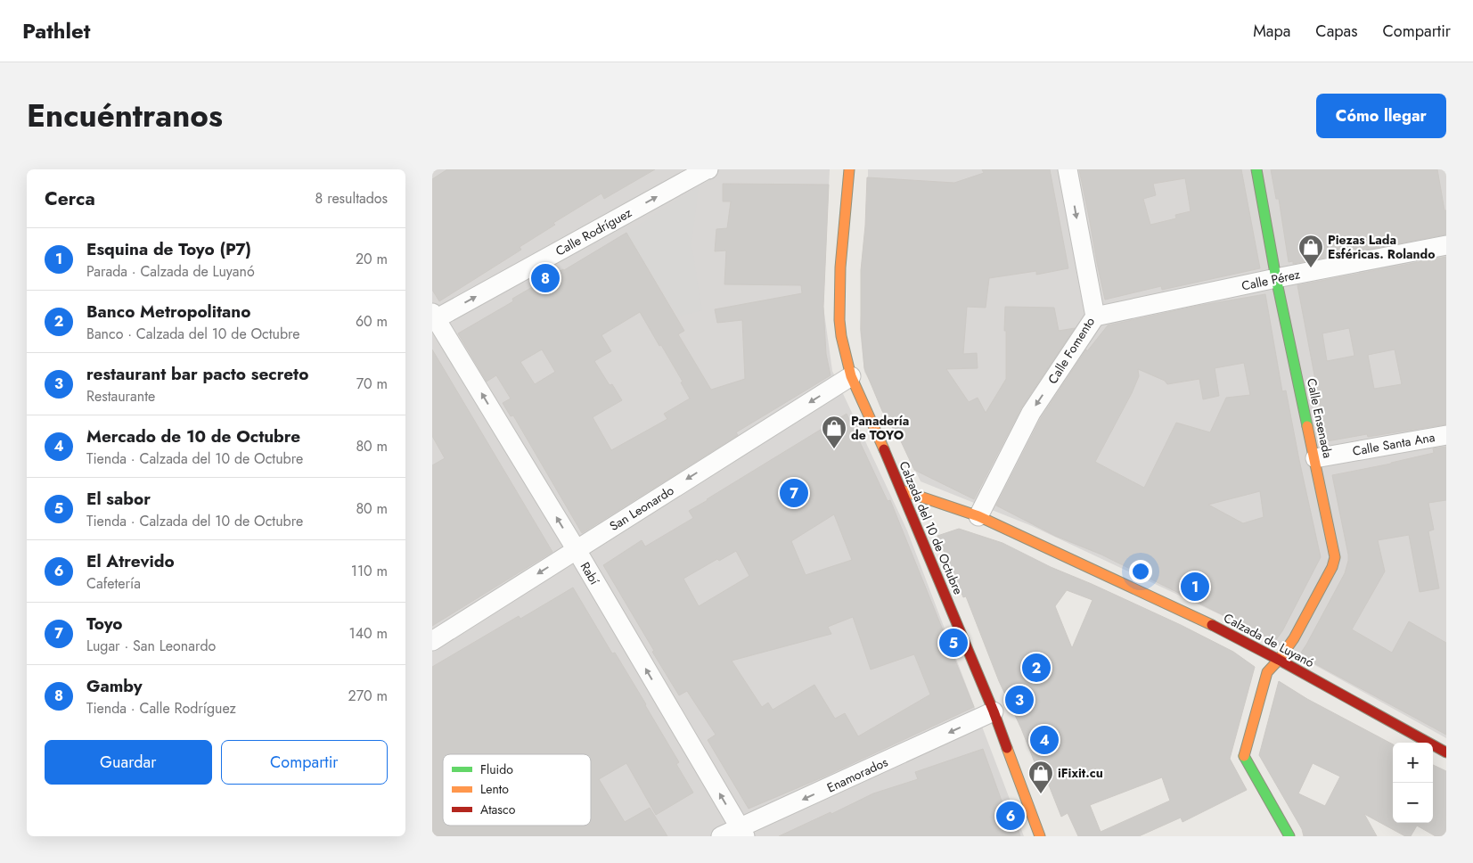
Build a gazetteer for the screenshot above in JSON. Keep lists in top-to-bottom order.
{
  "streets": {
    "main road": ["Calle Ensenada", "Calzada del 10 de Octubre", "Calzada de Luyanó"],
    "street": [
      "Calle Rodríguez",
      "Calle Pérez",
      "Calle Fomento",
      "Calle Santa Ana",
      "San Leonardo",
      "Rabí",
      "Enamorados"
    ]
  },
  "crossings": [
    ["Calle Rodríguez", "Rabí"],
    ["Calle Pérez", "Calle Fomento"],
    ["Calle Pérez", "Calle Ensenada"],
    ["Calle Fomento", "Calzada de Luyanó"],
    ["Calle Ensenada", "Calle Santa Ana"],
    ["Calle Ensenada", "Calzada de Luyanó"],
    ["San Leonardo", "Calzada del 10 de Octubre"],
    ["San Leonardo", "Rabí"],
    ["Calzada del 10 de Octubre", "Calzada de Luyanó"],
    ["Calzada del 10 de Octubre", "Enamorados"],
    ["Rabí", "Enamorados"]
  ],
  "one_way": [
    "Calle Rodríguez",
    "Calle Fomento",
    "San Leonardo",
    "Rabí",
    "Enamorados"
  ],
  "places": {
    "shop": ["Piezas Lada Esféricas. Rolando", "Panadería de TOYO", "iFixit.cu"]
  },
  "legend": ["Fluido", "Lento", "Atasco"],
  "page": {
    "header": "Pathlet",
    "nav": ["Mapa", "Capas", "Compartir"],
    "title": "Encuéntranos",
    "buttons": [
      "Cómo llegar",
      ["Guardar", "Compartir"]
    ],
    "heading": ["Cerca", "8 resultados"],
    "list": [
      {
        "mark": "1",
        "name": "Esquina de Toyo (P7)",
        "note": "Parada · Calzada de Luyanó",
        "value": "20 m"
      },
      {
        "mark": "2",
        "name": "Banco Metropolitano",
        "note": "Banco · Calzada del 10 de Octubre",
        "value": "60 m"
      },
      {
        "mark": "3",
        "name": "restaurant bar pacto secreto",
        "note": "Restaurante",
        "value": "70 m"
      },
      {
        "mark": "4",
        "name": "Mercado de 10 de Octubre",
        "note": "Tienda · Calzada del 10 de Octubre",
        "value": "80 m"
      },
      {
        "mark": "5",
        "name": "El sabor",
        "note": "Tienda · Calzada del 10 de Octubre",
        "value": "80 m"
      },
      {
        "mark": "6",
        "name": "El Atrevido",
        "note": "Cafetería",
        "value": "110 m"
      },
      {
        "mark": "7",
        "name": "Toyo",
        "note": "Lugar · San Leonardo",
        "value": "140 m"
      },
      {
        "mark": "8",
        "name": "Gamby",
        "note": "Tienda · Calle Rodríguez",
        "value": "270 m"
      }
    ],
    "pins": [
      "8",
      "7",
      "1",
      "5",
      "2",
      "3",
      "4",
      "6"
    ],
    "map_buttons": ["+", "−"]
  }
}
